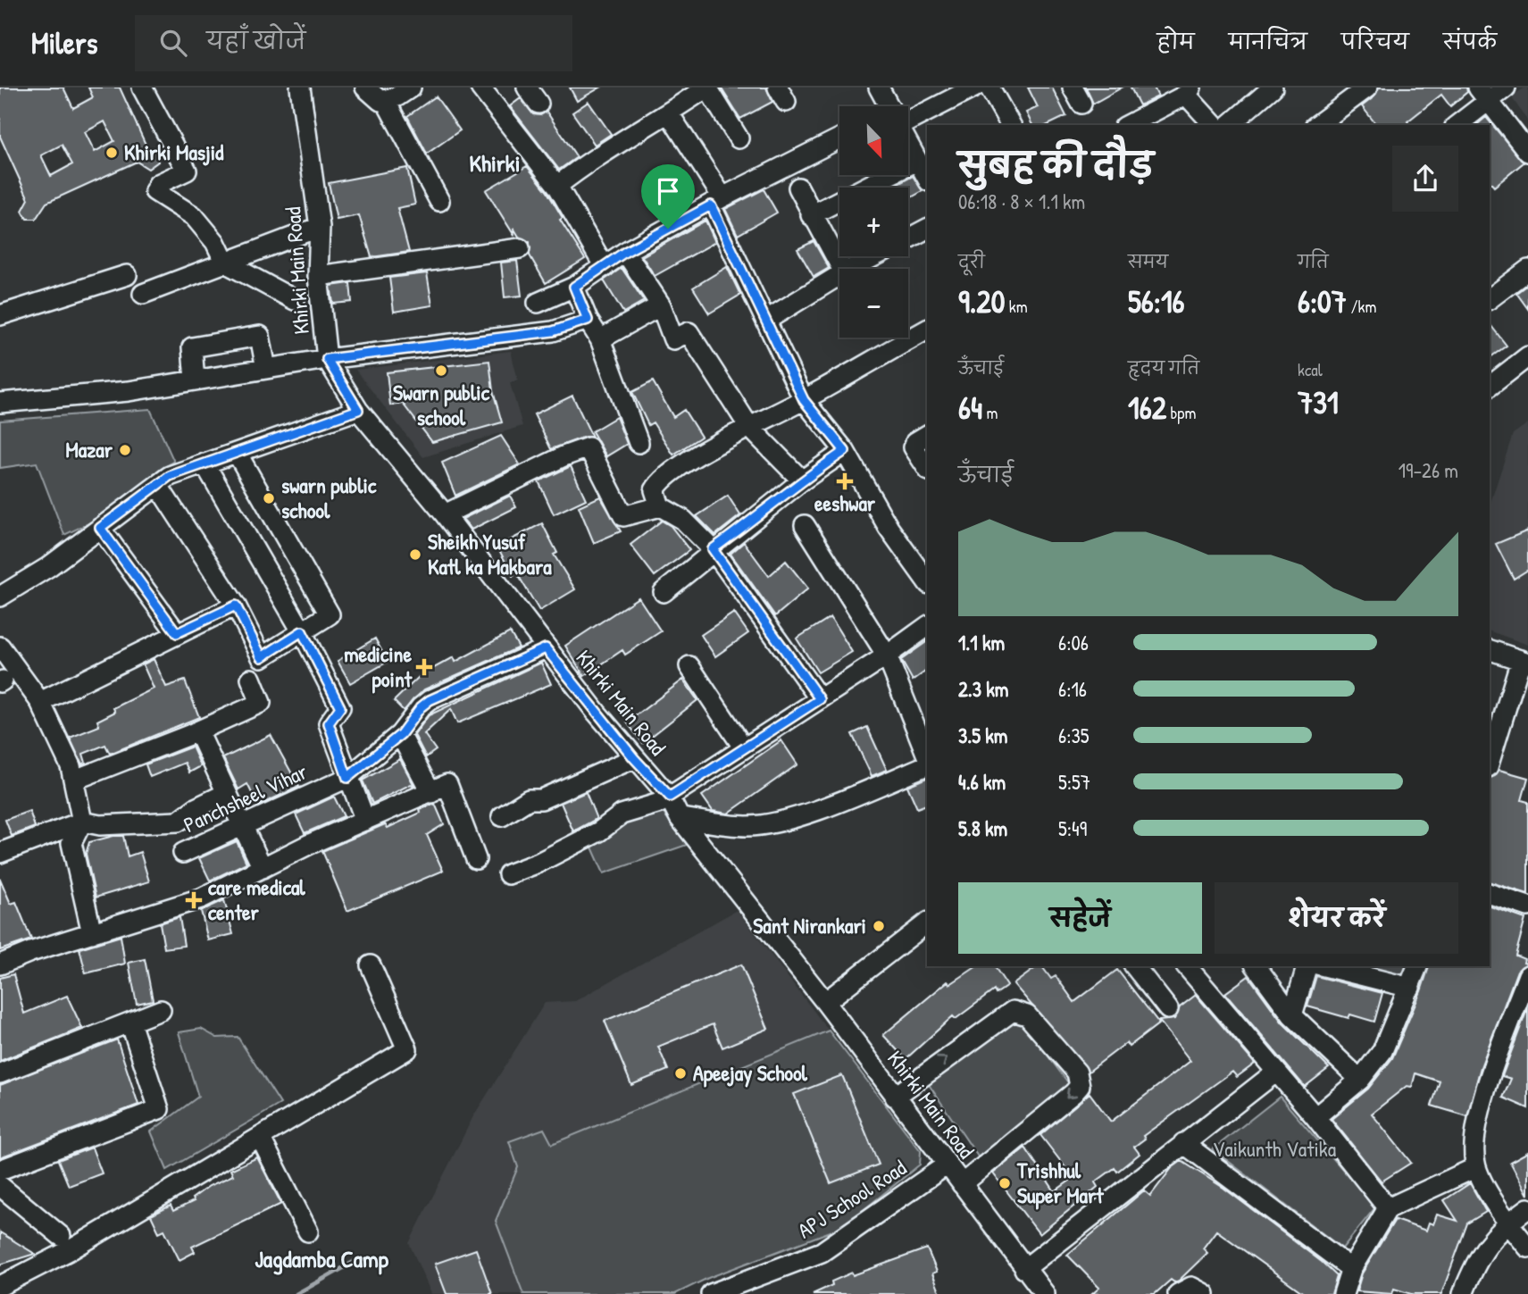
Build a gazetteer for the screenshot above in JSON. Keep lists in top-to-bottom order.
{
  "streets": {
    "street": ["Khirki Main Road", "Panchsheel Vihar", "APJ School Road"]
  },
  "crossings": [
    ["Khirki Main Road", "Panchsheel Vihar"],
    ["Khirki Main Road", "APJ School Road"]
  ],
  "districts": ["Khirki", "Jagdamba Camp"],
  "parks": ["Vaikunth Vatika"],
  "places": {
    "other": [
      "Khirki Masjid",
      "Swarn public school",
      "Mazar",
      "swarn public school",
      "Sheikh Yusuf Katl ka Makbara",
      "Sant Nirankari",
      "Apeejay School",
      "Trishhul Super Mart"
    ],
    "health": ["eeshwar", "medicine point", "care medical center"]
  },
  "north": "bottom right",
  "page": {
    "header": "Milers",
    "search": "यहाँ खोजें",
    "nav": [
      "होम",
      "मानचित्र",
      "परिचय",
      "संपर्क"
    ],
    "map_buttons": ["+", "−"],
    "heading": ["सुबह की दौड़", "06:18 · 8 × 1.1 km"],
    "stats": [
      ["दूरी", "9.20 km"],
      ["समय", "56:16"],
      ["गति", "6:07 /km"],
      ["ऊँचाई", "64 m"],
      ["हृदय गति", "162 bpm"],
      ["kcal", "731"]
    ],
    "chart": ["ऊँचाई", "19–26 m"],
    "list": [
      {
        "name": "1.1 km",
        "note": "6:06"
      },
      {
        "name": "2.3 km",
        "note": "6:16"
      },
      {
        "name": "3.5 km",
        "note": "6:35"
      },
      {
        "name": "4.6 km",
        "note": "5:57"
      },
      {
        "name": "5.8 km",
        "note": "5:49"
      }
    ],
    "buttons": ["सहेजें", "शेयर करें"]
  }
}
